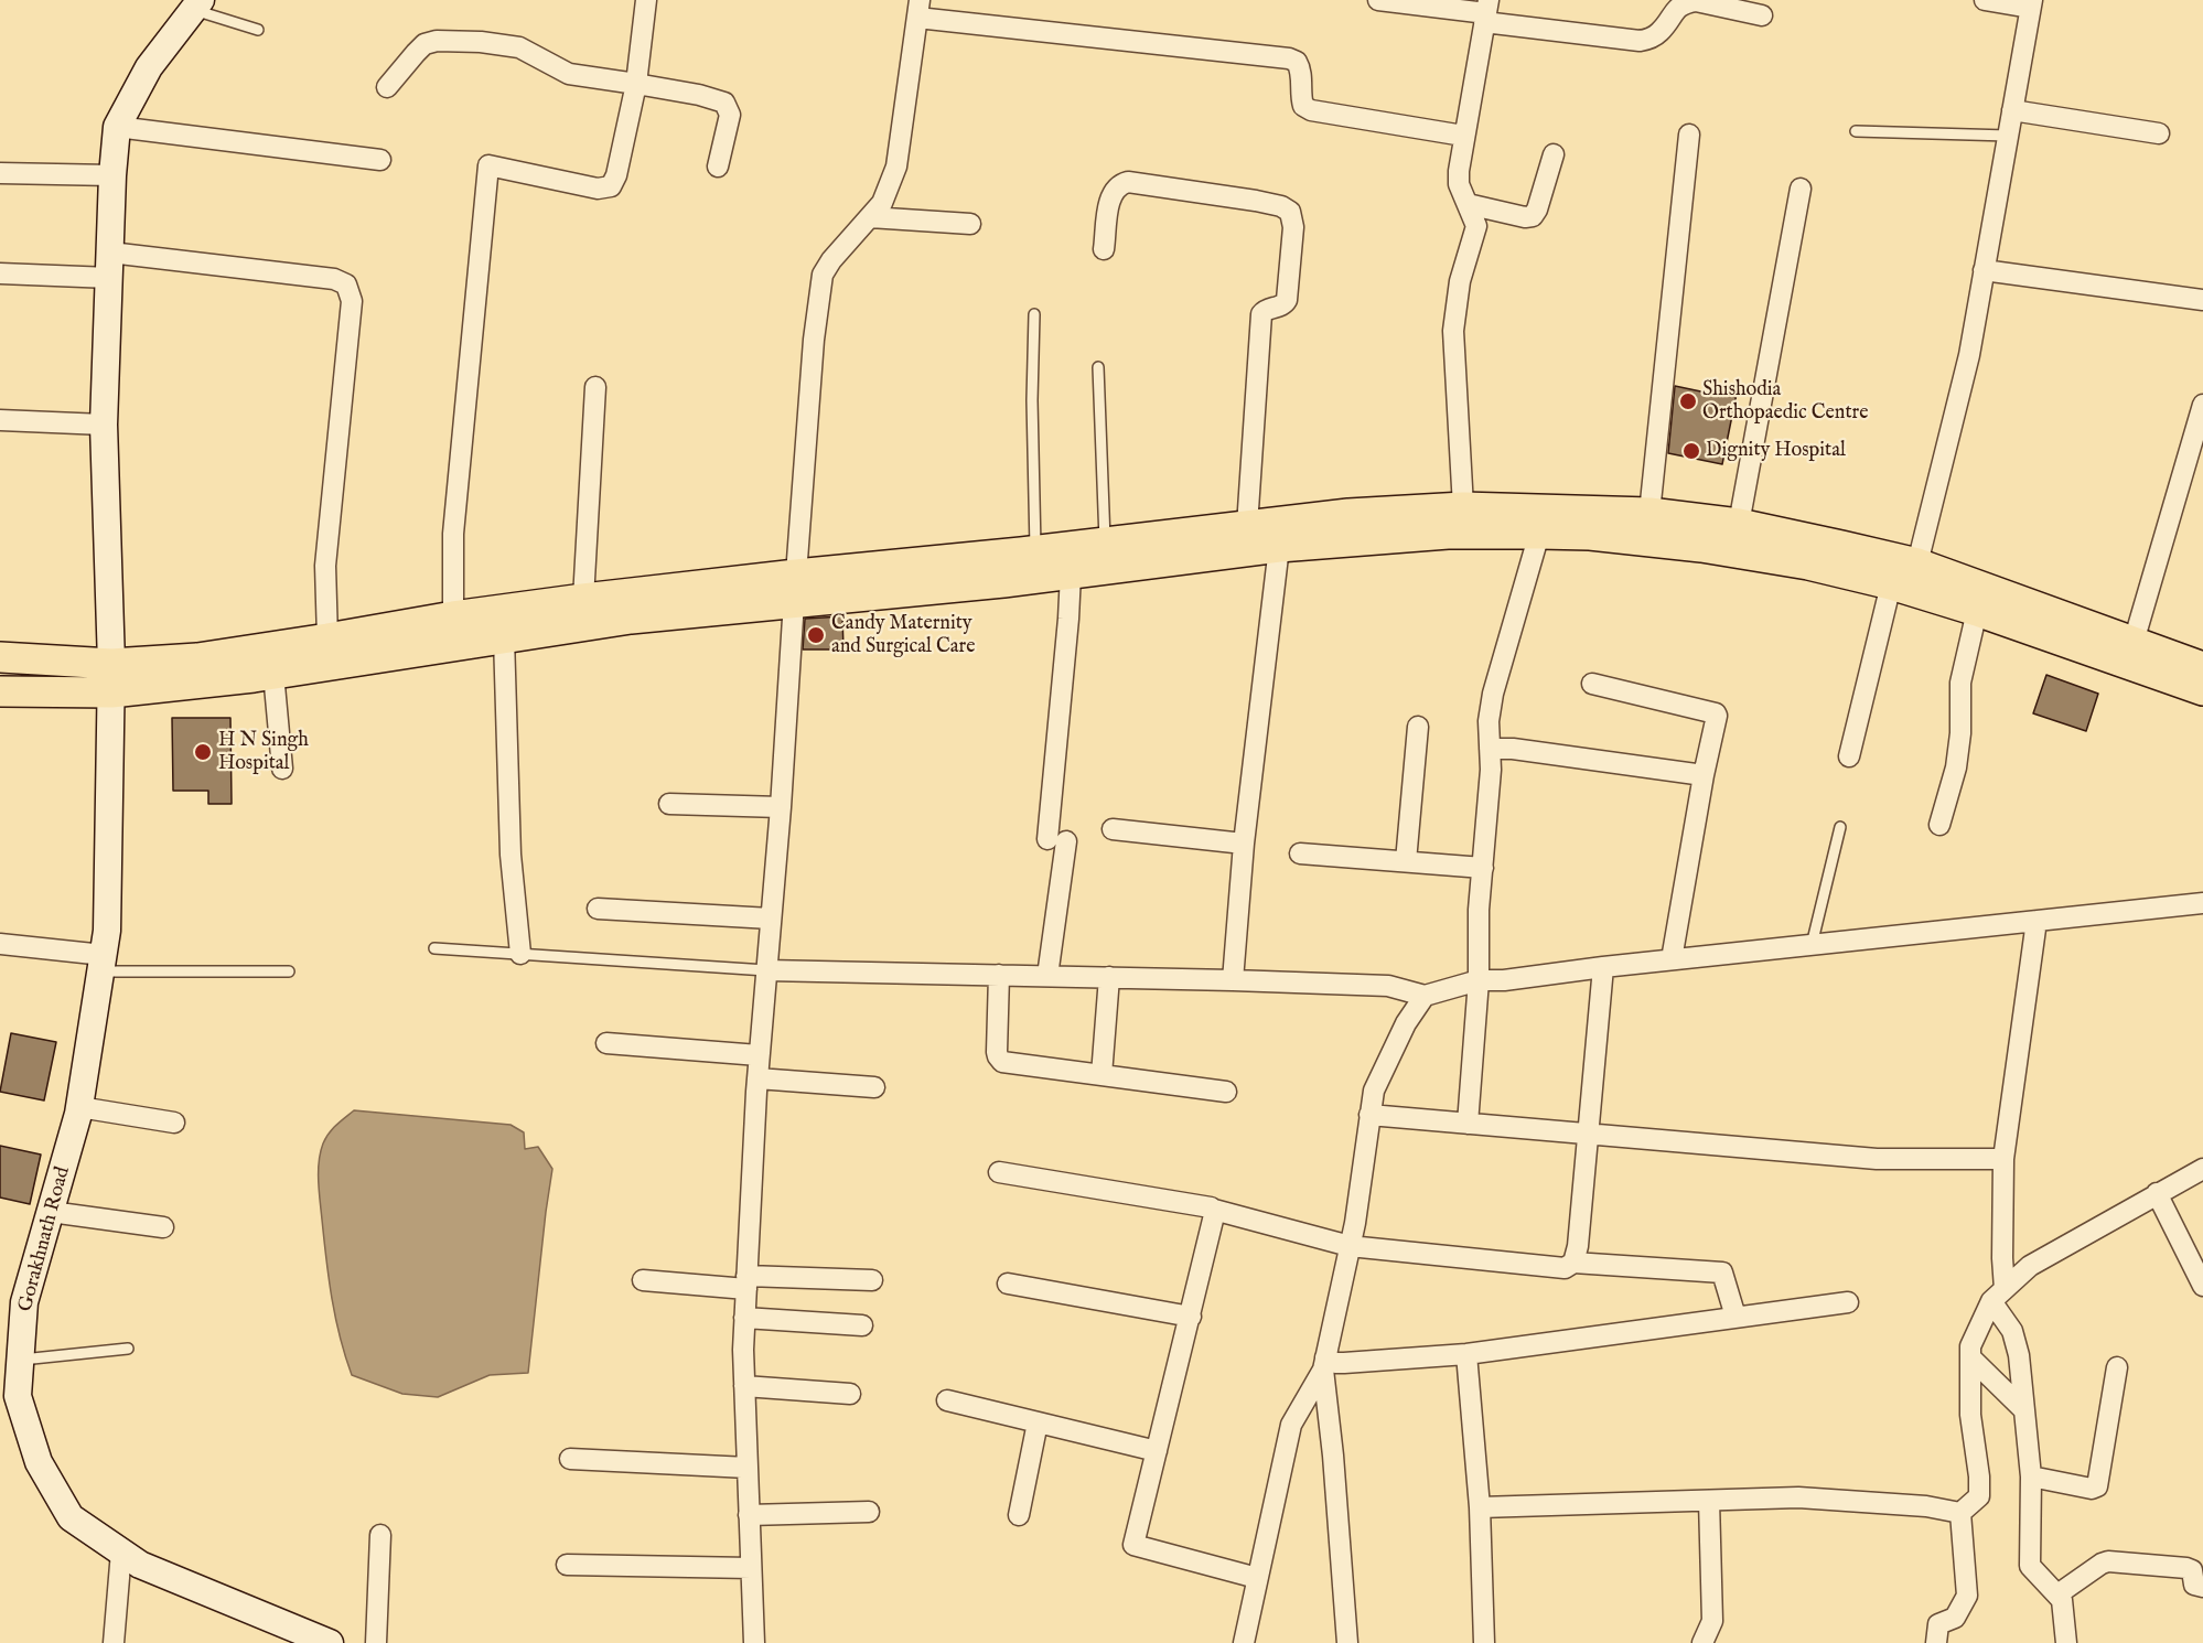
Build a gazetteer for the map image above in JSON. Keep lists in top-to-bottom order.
{
  "streets": {
    "main road": ["Gorakhnath Road"]
  },
  "places": [
    "Shishodia Orthopaedic Centre",
    "Dignity Hospital",
    "Candy Maternity and Surgical Care",
    "H N Singh Hospital"
  ]
}
